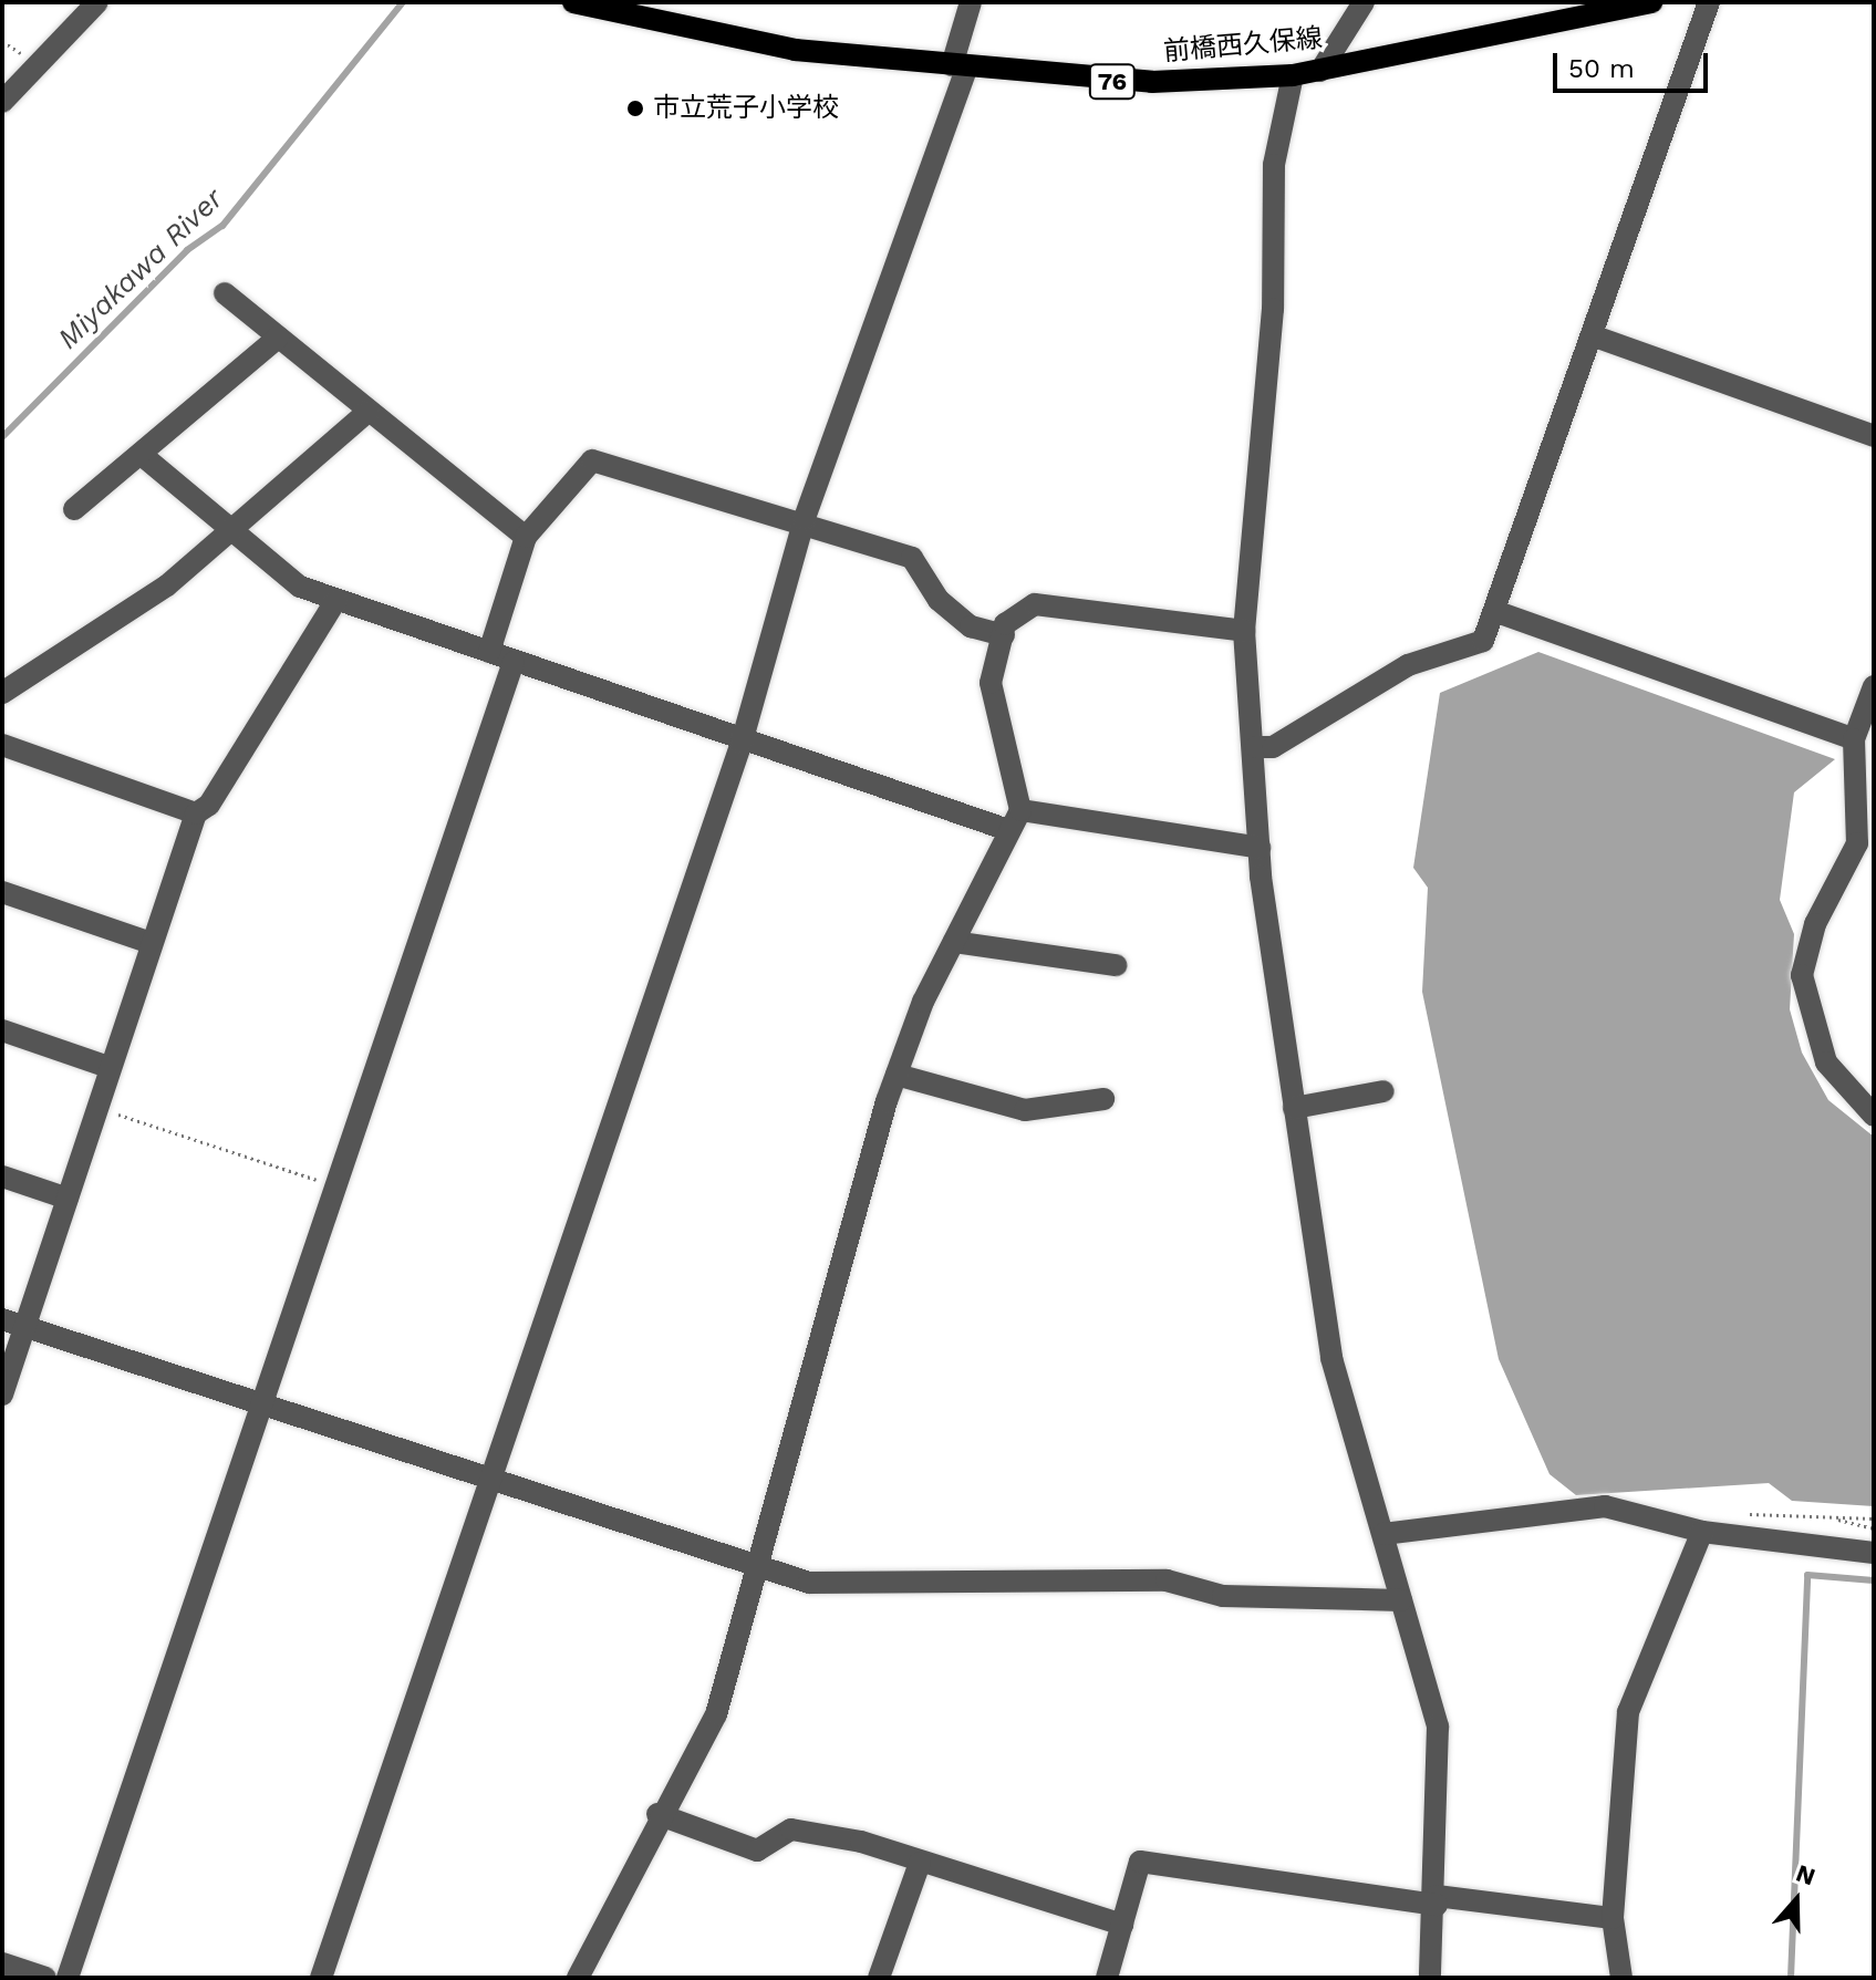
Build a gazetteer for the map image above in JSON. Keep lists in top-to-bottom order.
{
  "streets": {
    "main road": ["前橋西久保線", "76"]
  },
  "water": ["Miyakawa River"],
  "places": ["市立荒子小学校"],
  "scale_bar": "50 m",
  "north": "top"
}
